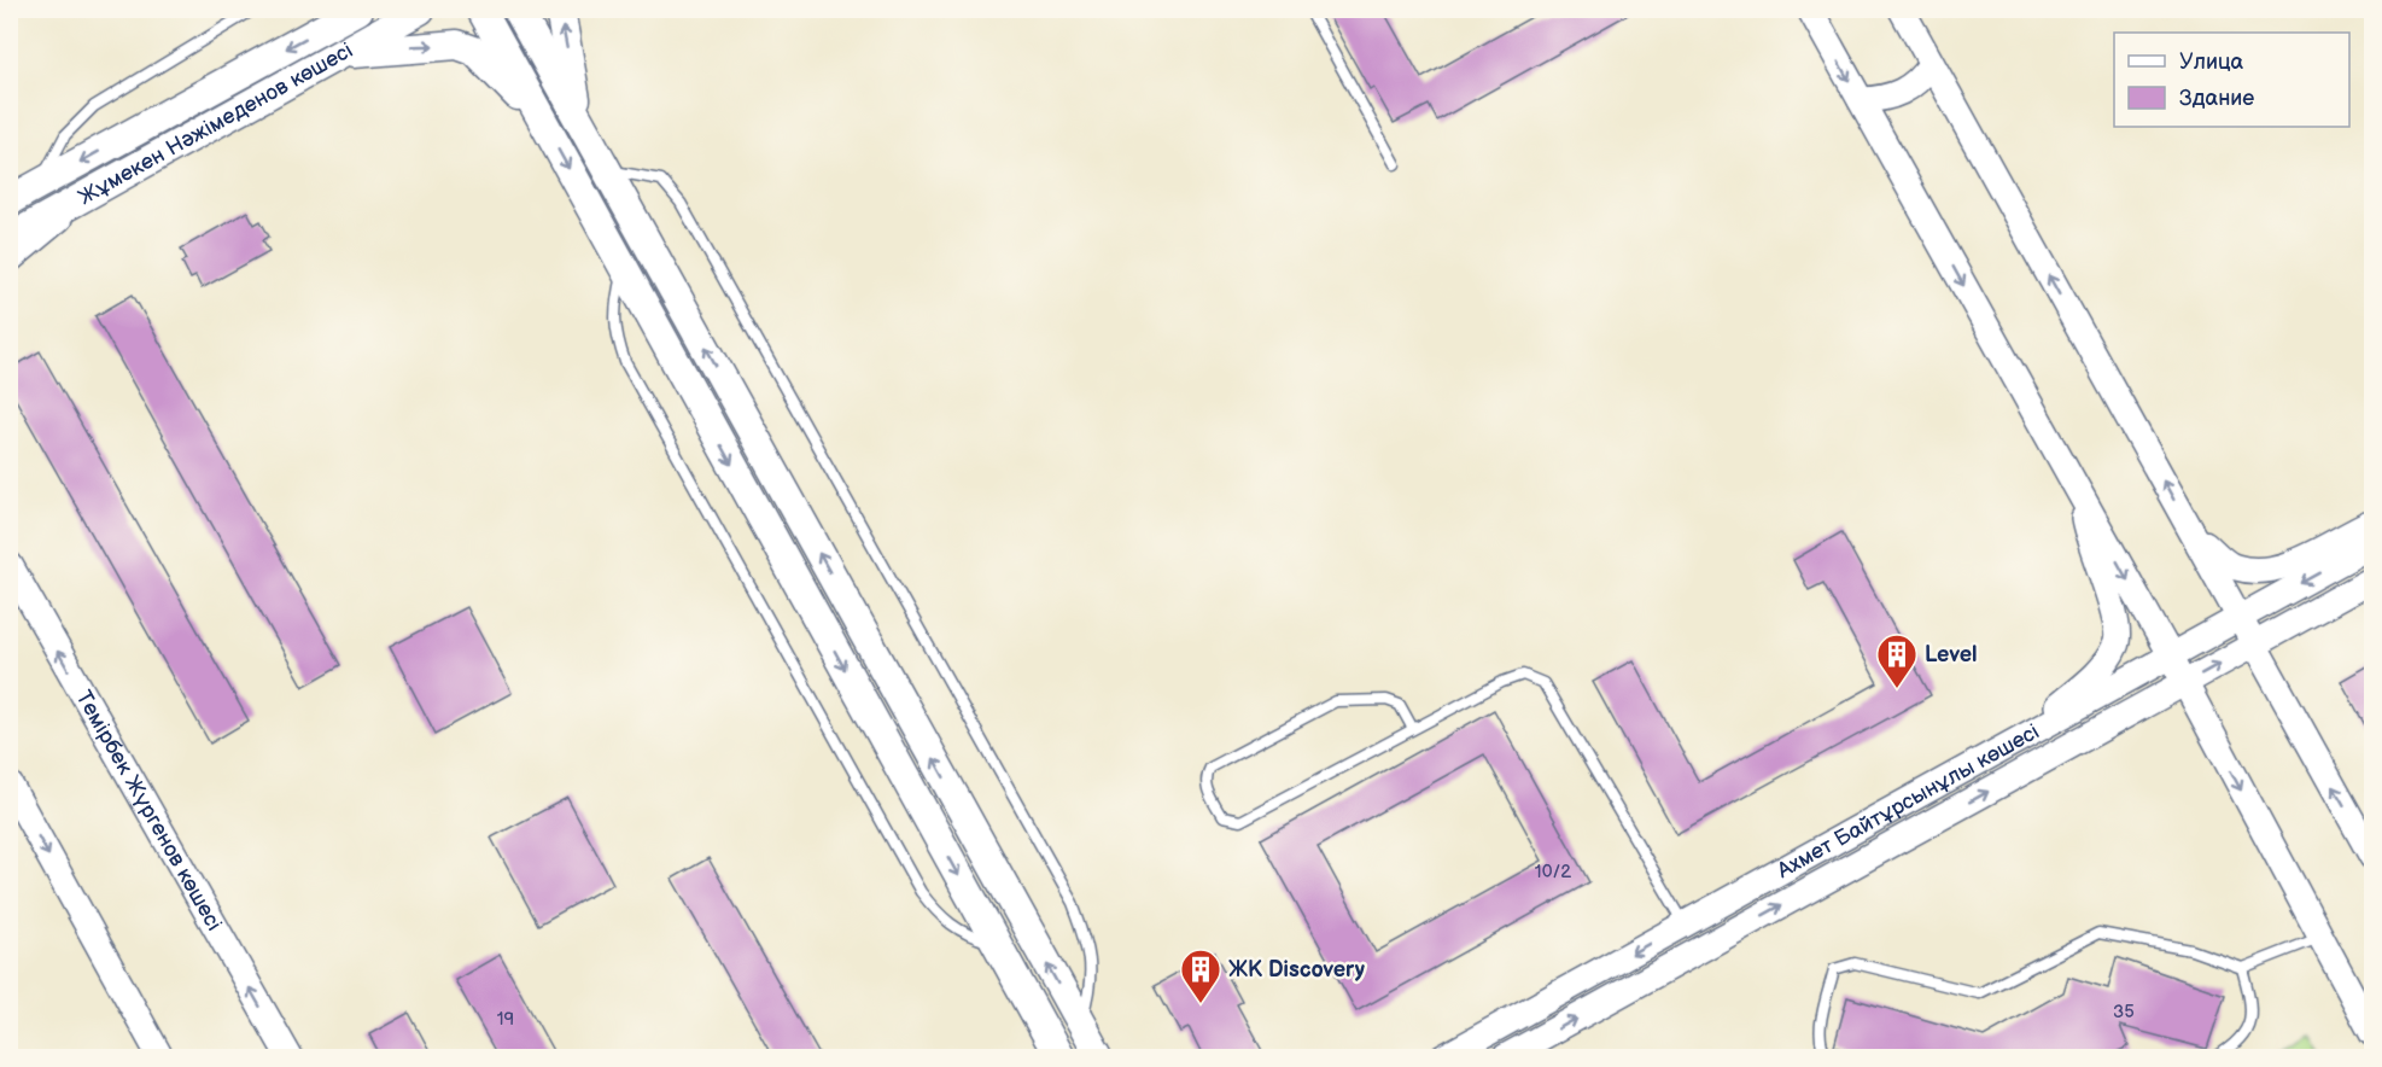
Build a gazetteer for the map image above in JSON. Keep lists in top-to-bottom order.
{
  "streets": {
    "main road": ["Жұмекен Нәжімеденов көшесі"],
    "street": ["Ахмет Байтұрсынұлы көшесі", "Темірбек Жүргенов көшесі"]
  },
  "places": {
    "building": ["Level", "ЖК Discovery"]
  },
  "house_numbers": ["10/2", "35", "19"],
  "legend": ["Улица", "Здание"]
}
